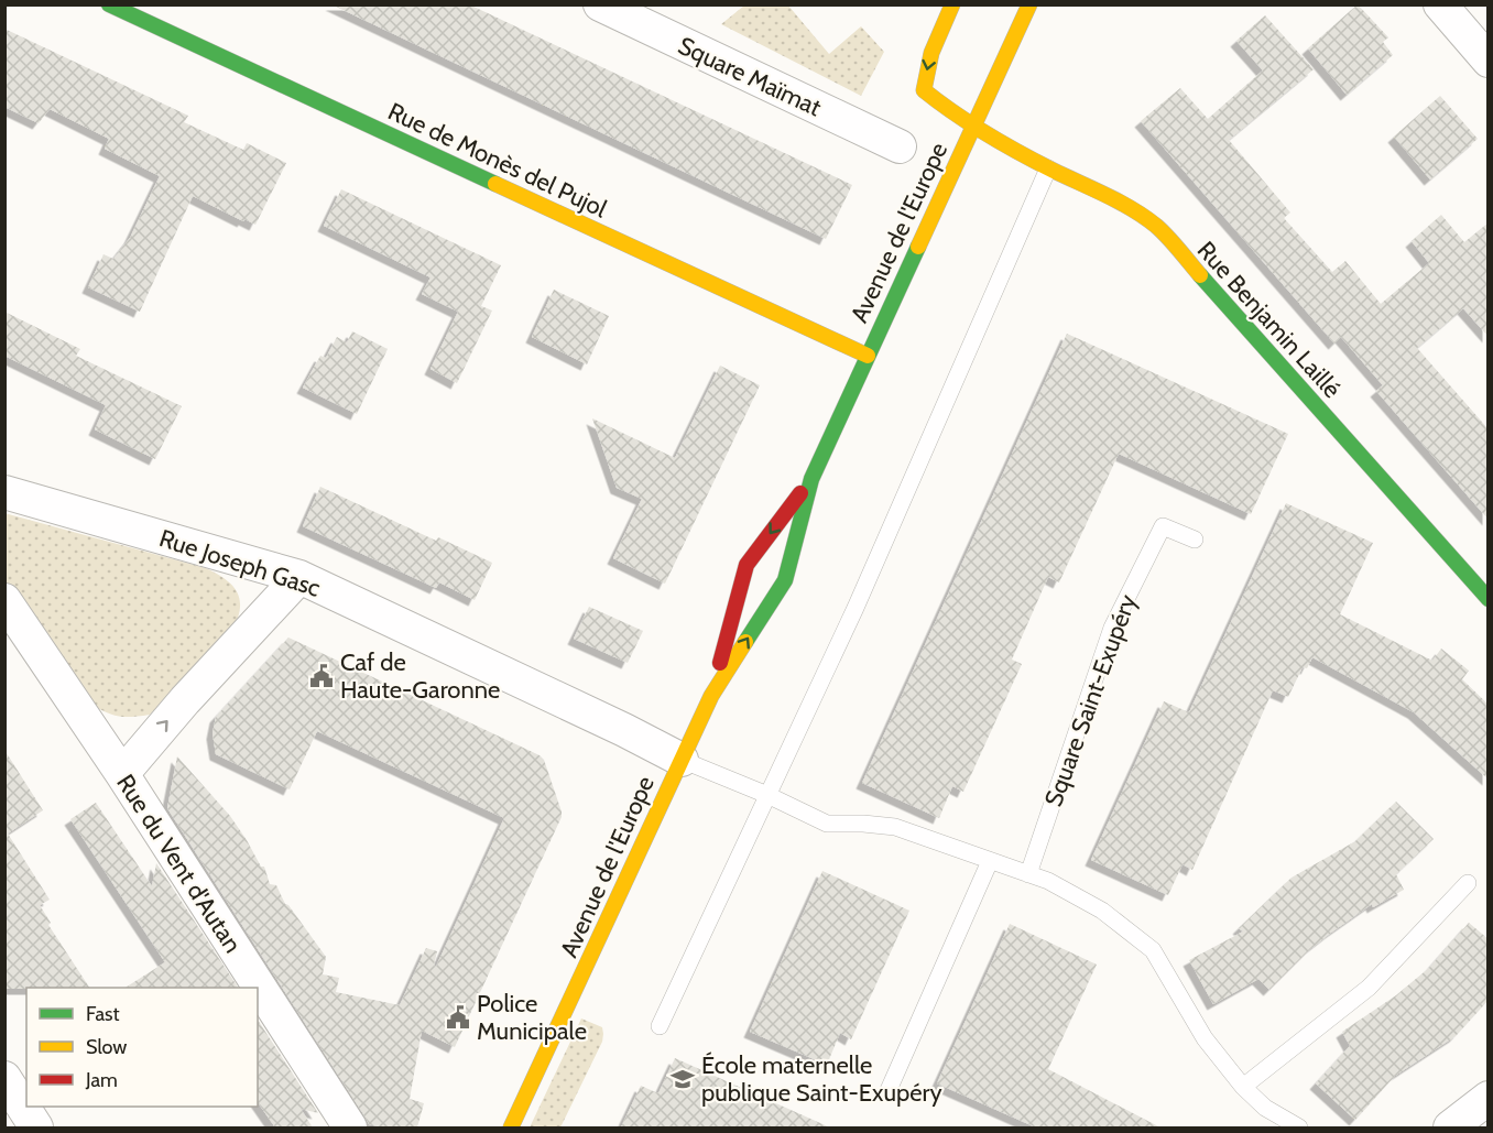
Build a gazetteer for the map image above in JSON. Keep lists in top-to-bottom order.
{
  "streets": {
    "street": [
      "Square Maïmat",
      "Rue de Monès del Pujol",
      "Avenue de l'Europe",
      "Rue Benjamin Laillé",
      "Rue Joseph Gasc",
      "Rue du Vent d'Autan"
    ],
    "lane": ["Square Saint-Exupéry"]
  },
  "crossings": [
    ["Rue de Monès del Pujol", "Avenue de l'Europe"],
    ["Avenue de l'Europe", "Rue Benjamin Laillé"],
    ["Avenue de l'Europe", "Rue Joseph Gasc"]
  ],
  "places": {
    "public building": ["Caf de Haute-Garonne", "Police Municipale"],
    "school or university": ["École maternelle publique Saint-Exupéry"]
  },
  "legend": ["Fast", "Slow", "Jam"]
}
